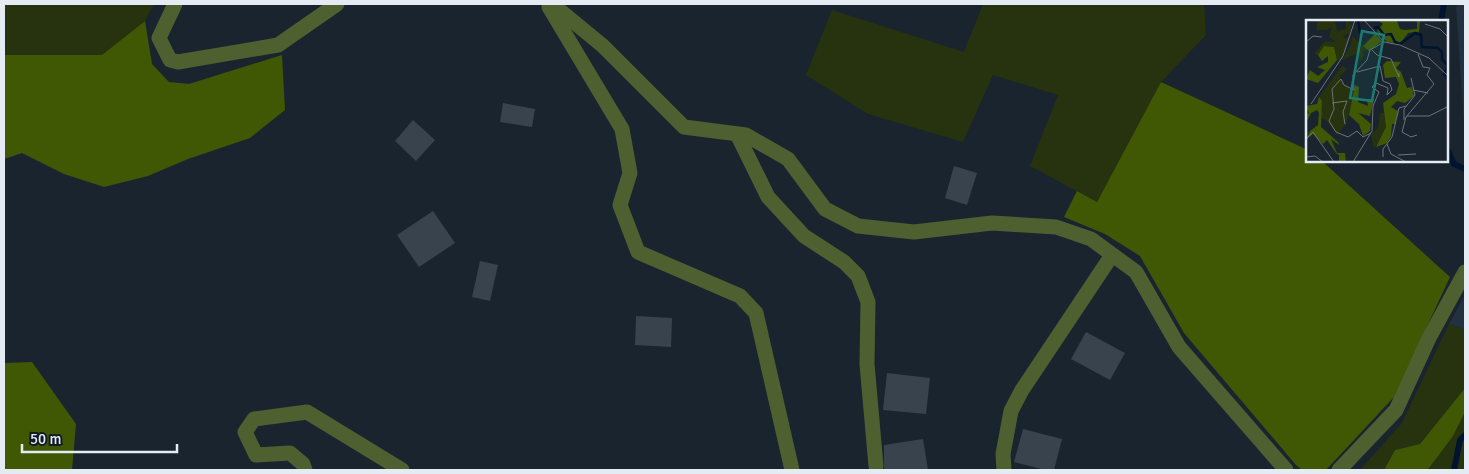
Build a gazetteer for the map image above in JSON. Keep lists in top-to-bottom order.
{
  "scale_bar": "50 m"
}
